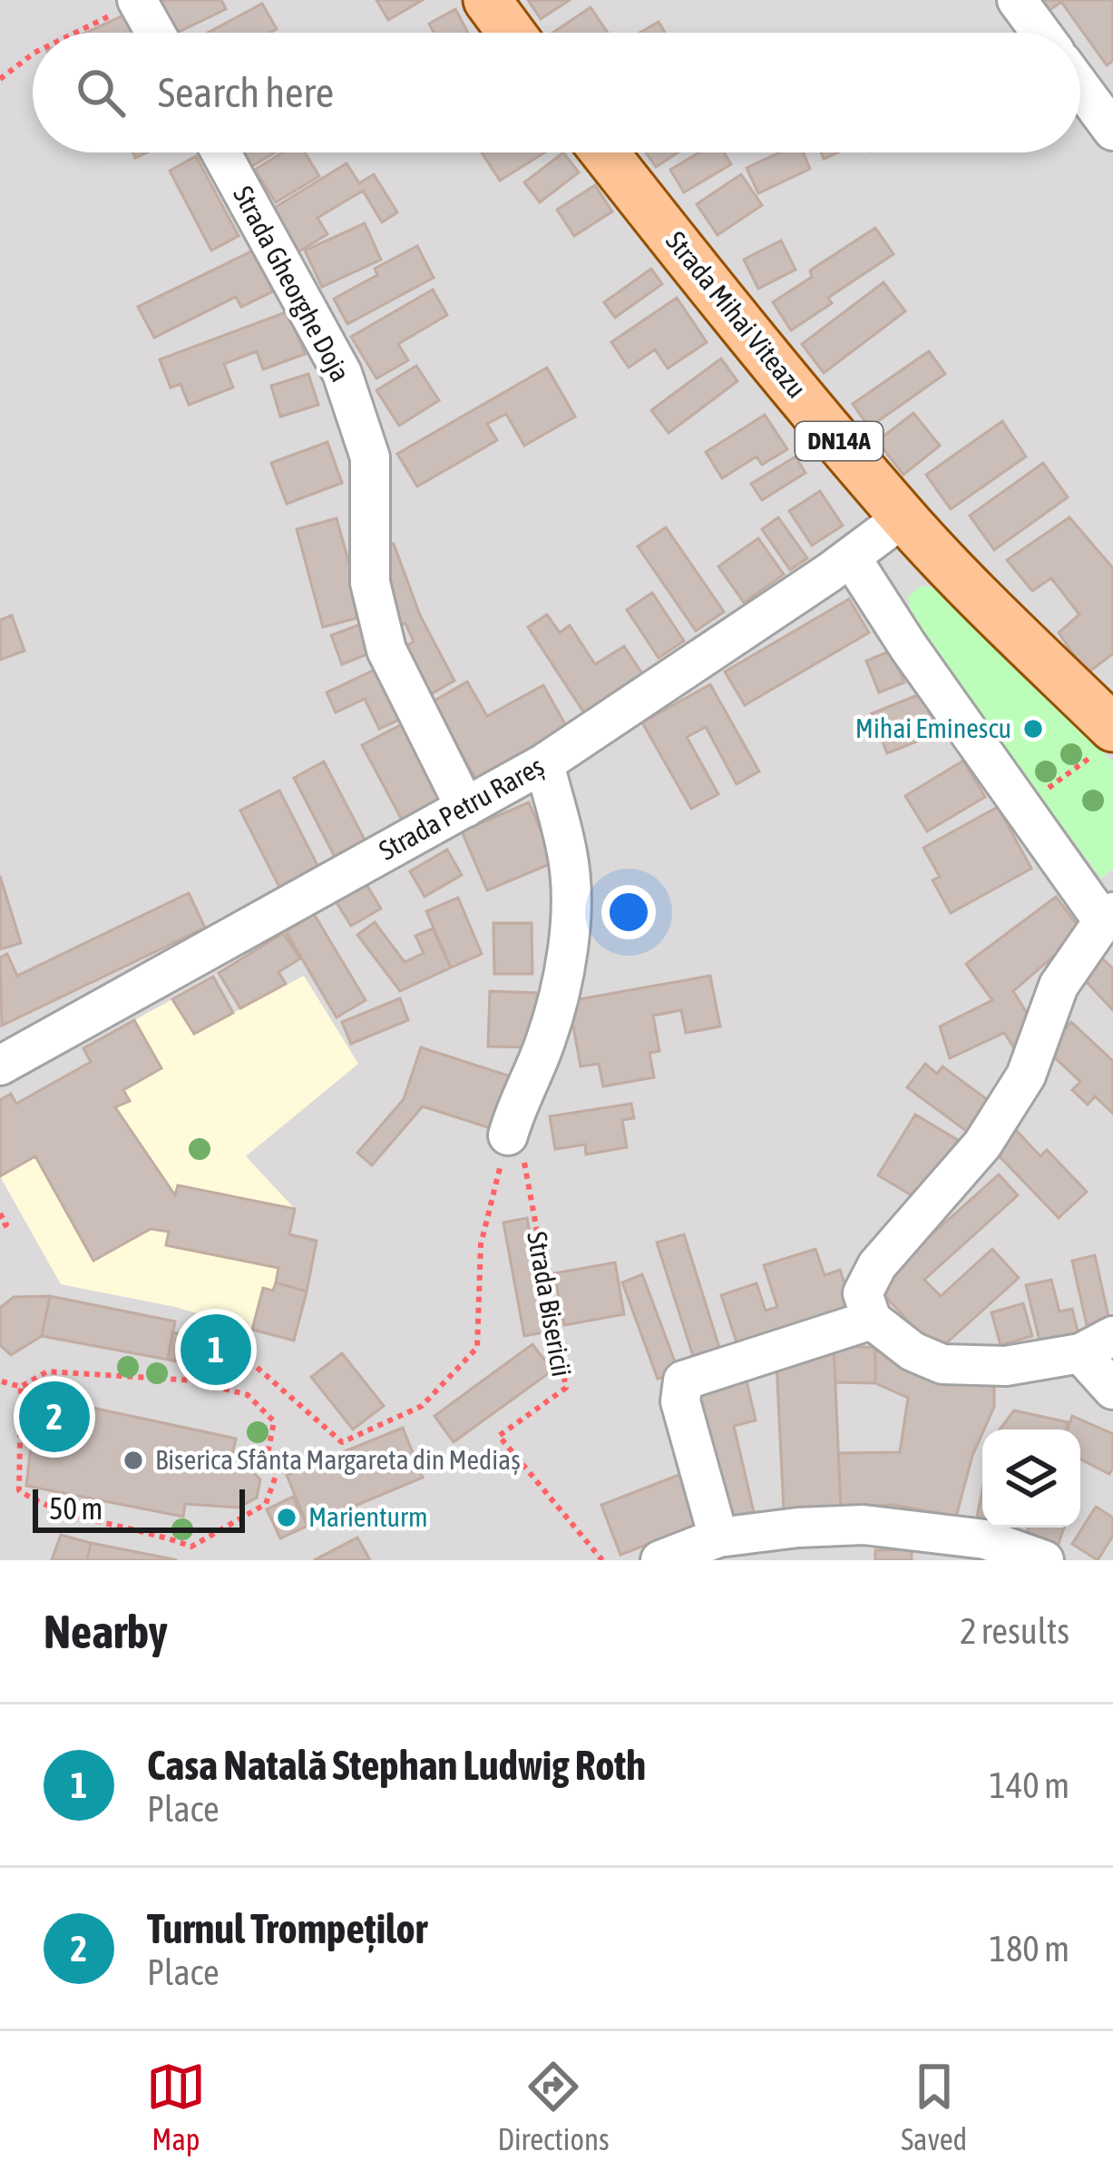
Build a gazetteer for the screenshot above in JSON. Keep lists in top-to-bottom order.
{
  "streets": {
    "main road": ["Strada Mihai Viteazu", "DN14A"],
    "street": ["Strada Gheorghe Doja", "Strada Petru Rareș"],
    "path": ["Strada Bisericii"]
  },
  "crossings": [
    ["Strada Gheorghe Doja", "Strada Petru Rareș"],
    ["Strada Mihai Viteazu", "Strada Petru Rareș"]
  ],
  "places": ["Mihai Eminescu", "Biserica Sfânta Margareta din Mediaș", "Marienturm"],
  "scale_bar": "50 m",
  "page": {
    "search": "Search here",
    "pins": ["1", "2"],
    "scale": "50 m",
    "heading": ["Nearby", "2 results"],
    "list": [
      {
        "mark": "1",
        "name": "Casa Natală Stephan Ludwig Roth",
        "note": "Place",
        "value": "140 m"
      },
      {
        "mark": "2",
        "name": "Turnul Trompeților",
        "note": "Place",
        "value": "180 m"
      }
    ],
    "nav": ["Map", "Directions", "Saved"]
  }
}
